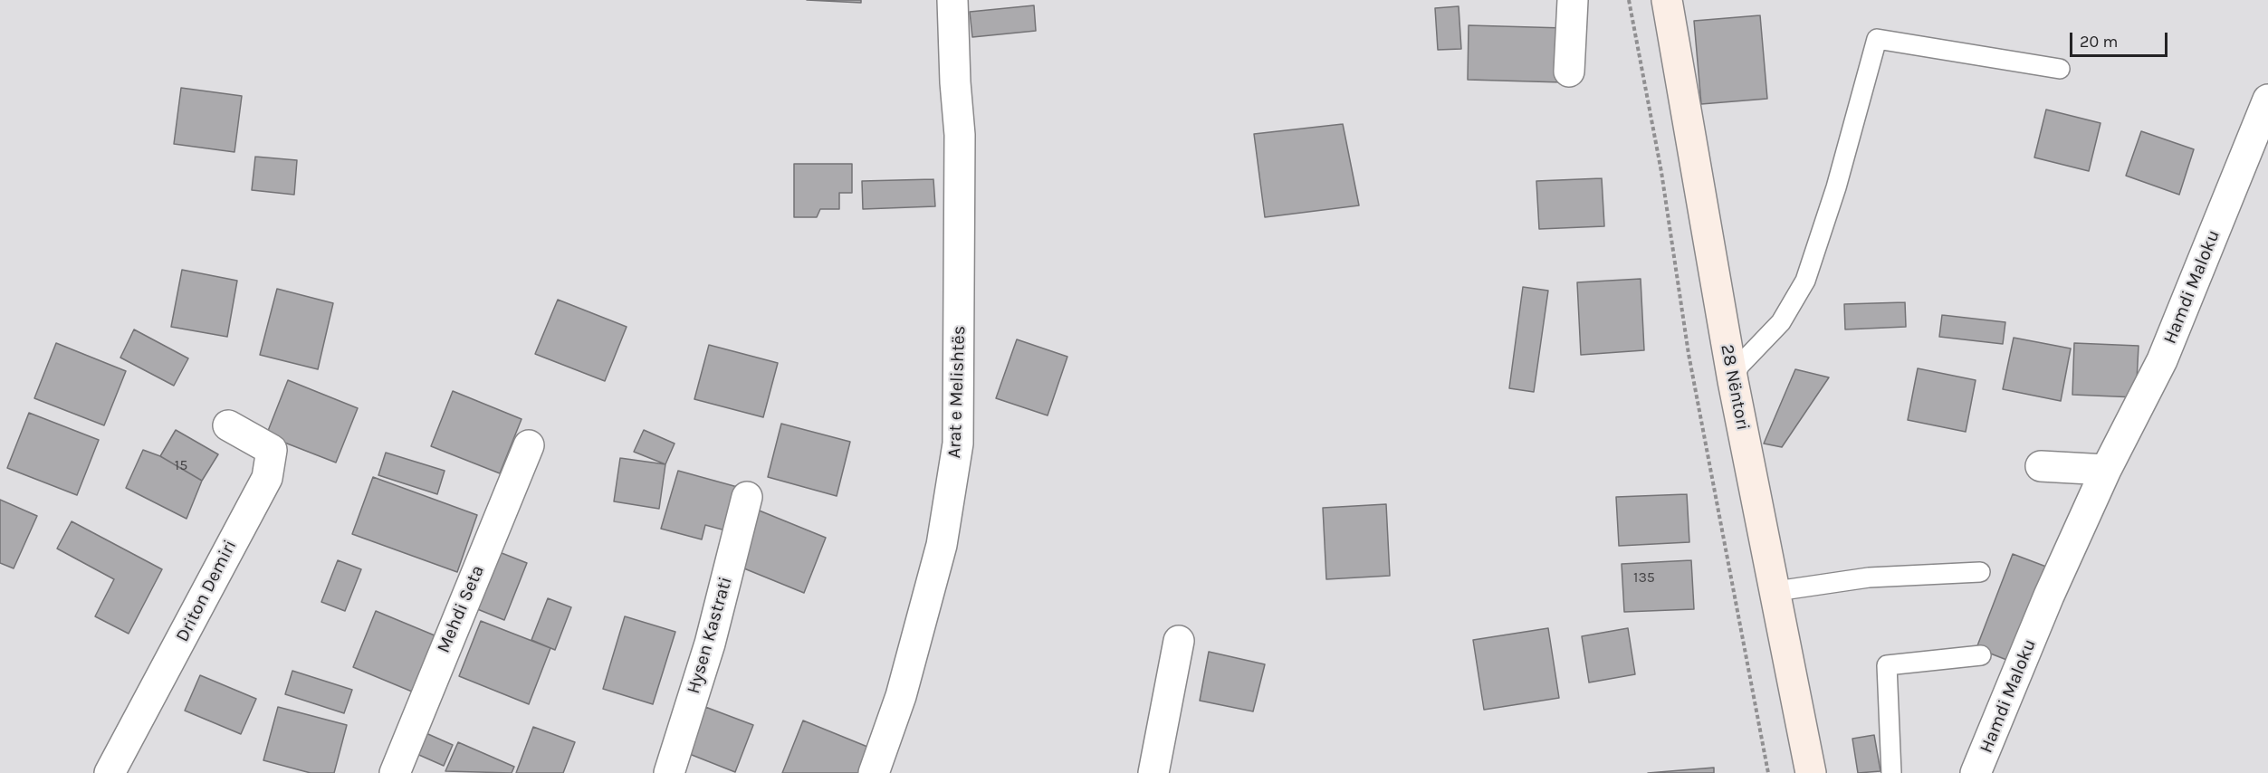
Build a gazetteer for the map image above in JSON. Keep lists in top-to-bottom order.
{
  "streets": {
    "main road": ["28 Nëntori"],
    "street": [
      "Hamdi Maloku",
      "Arat e Melishtës",
      "Driton Demiri",
      "Mehdi Seta",
      "Hysen Kastrati"
    ]
  },
  "house_numbers": ["15", "135"],
  "scale_bar": "20 m"
}
